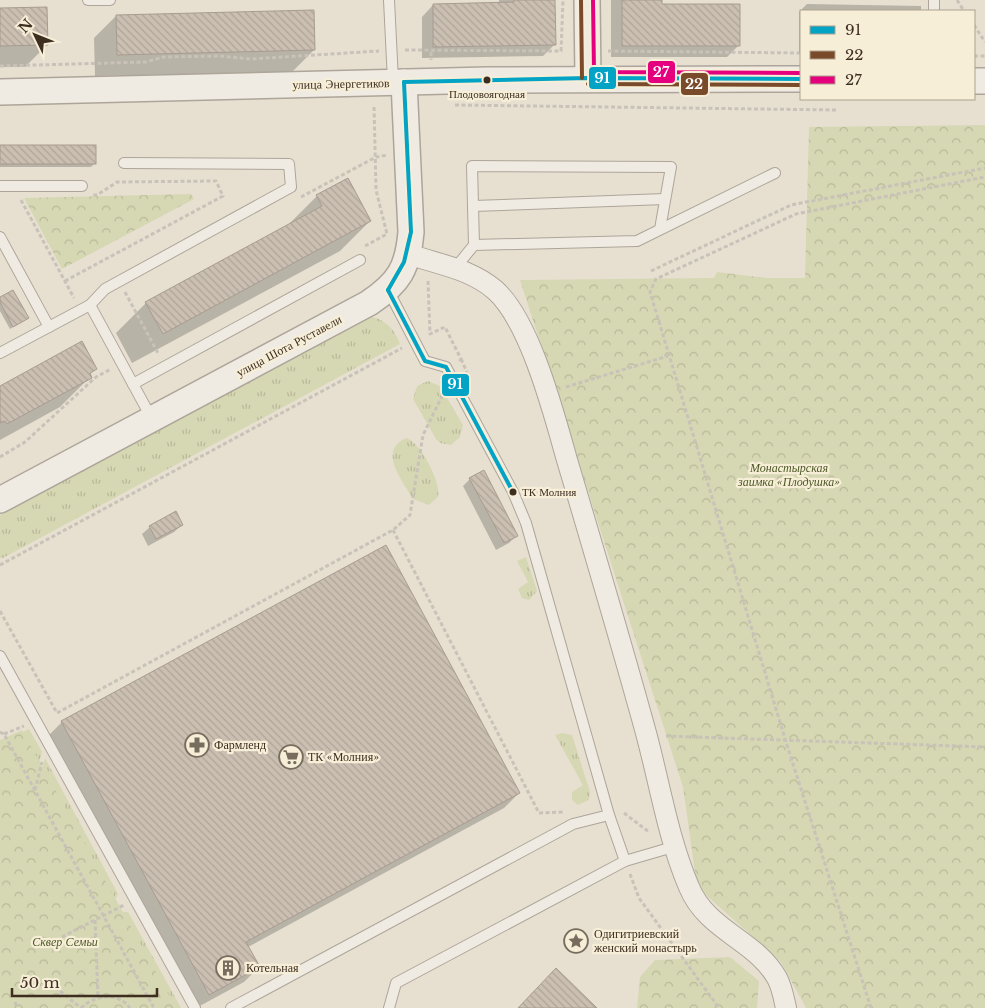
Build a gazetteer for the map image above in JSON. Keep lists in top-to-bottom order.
{
  "streets": {
    "street": ["улица Энергетиков", "улица Шота Руставели"]
  },
  "crossings": [
    ["улица Энергетиков", "улица Шота Руставели"]
  ],
  "parks": ["Монастырская заимка «Плодушка»", "Сквер Семьи"],
  "places": {
    "other": ["Плодовоягодная", "ТК Молния"],
    "pharmacy": ["Фармленд"],
    "supermarket": ["ТК «Молния»"],
    "place": ["Одигитриевский женский монастырь"],
    "building": ["Котельная"]
  },
  "lines": ["transit line 22", "transit line 27", "transit line 91"],
  "legend": ["91", "22", "27"],
  "scale_bar": "50 m",
  "north": "top left"
}
